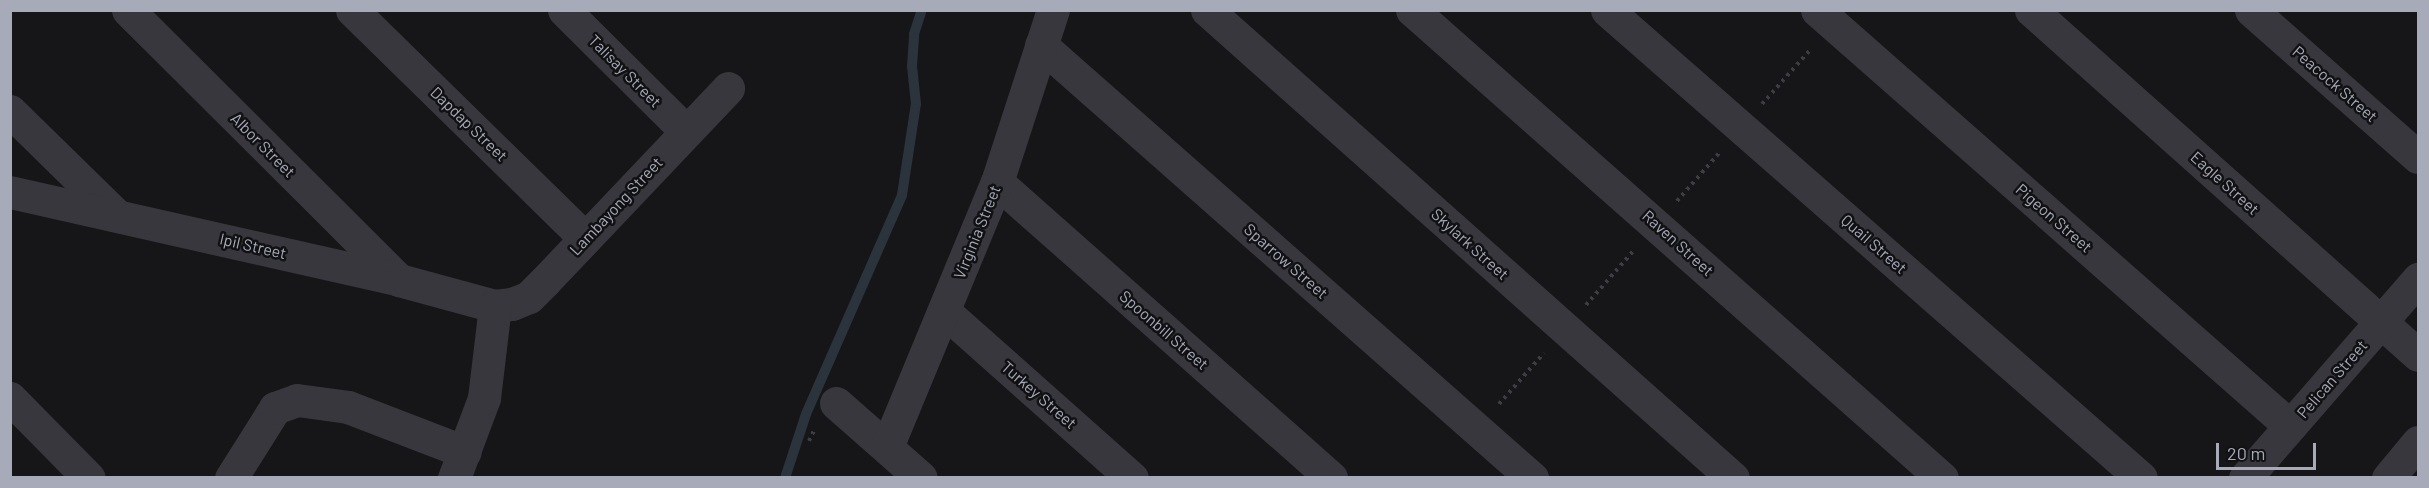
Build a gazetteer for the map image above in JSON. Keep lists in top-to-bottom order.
{
  "streets": {
    "street": [
      "Talisay Street",
      "Peacock Street",
      "Dapdap Street",
      "Albor Street",
      "Eagle Street",
      "Lambayong Street",
      "Pigeon Street",
      "Virginia Street",
      "Raven Street",
      "Skylark Street",
      "Quail Street",
      "Ipil Street",
      "Sparrow Street",
      "Spoonbill Street",
      "Pelican Street",
      "Turkey Street"
    ]
  },
  "crossings": [
    ["Talisay Street", "Lambayong Street"],
    ["Dapdap Street", "Lambayong Street"],
    ["Albor Street", "Ipil Street"],
    ["Eagle Street", "Pelican Street"],
    ["Lambayong Street", "Ipil Street"],
    ["Pigeon Street", "Pelican Street"],
    ["Virginia Street", "Sparrow Street"],
    ["Virginia Street", "Spoonbill Street"],
    ["Virginia Street", "Turkey Street"]
  ],
  "scale_bar": "20 m"
}
